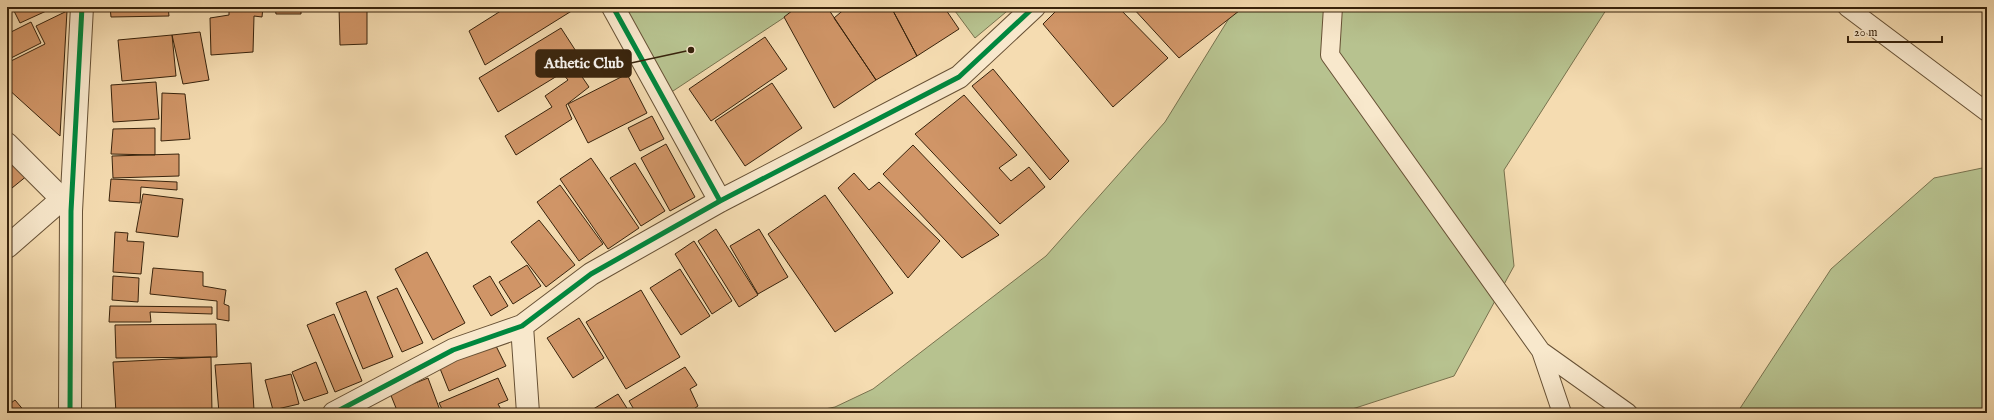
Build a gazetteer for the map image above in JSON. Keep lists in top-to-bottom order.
{
  "places": ["Athetic Club"],
  "scale_bar": "20 m"
}
